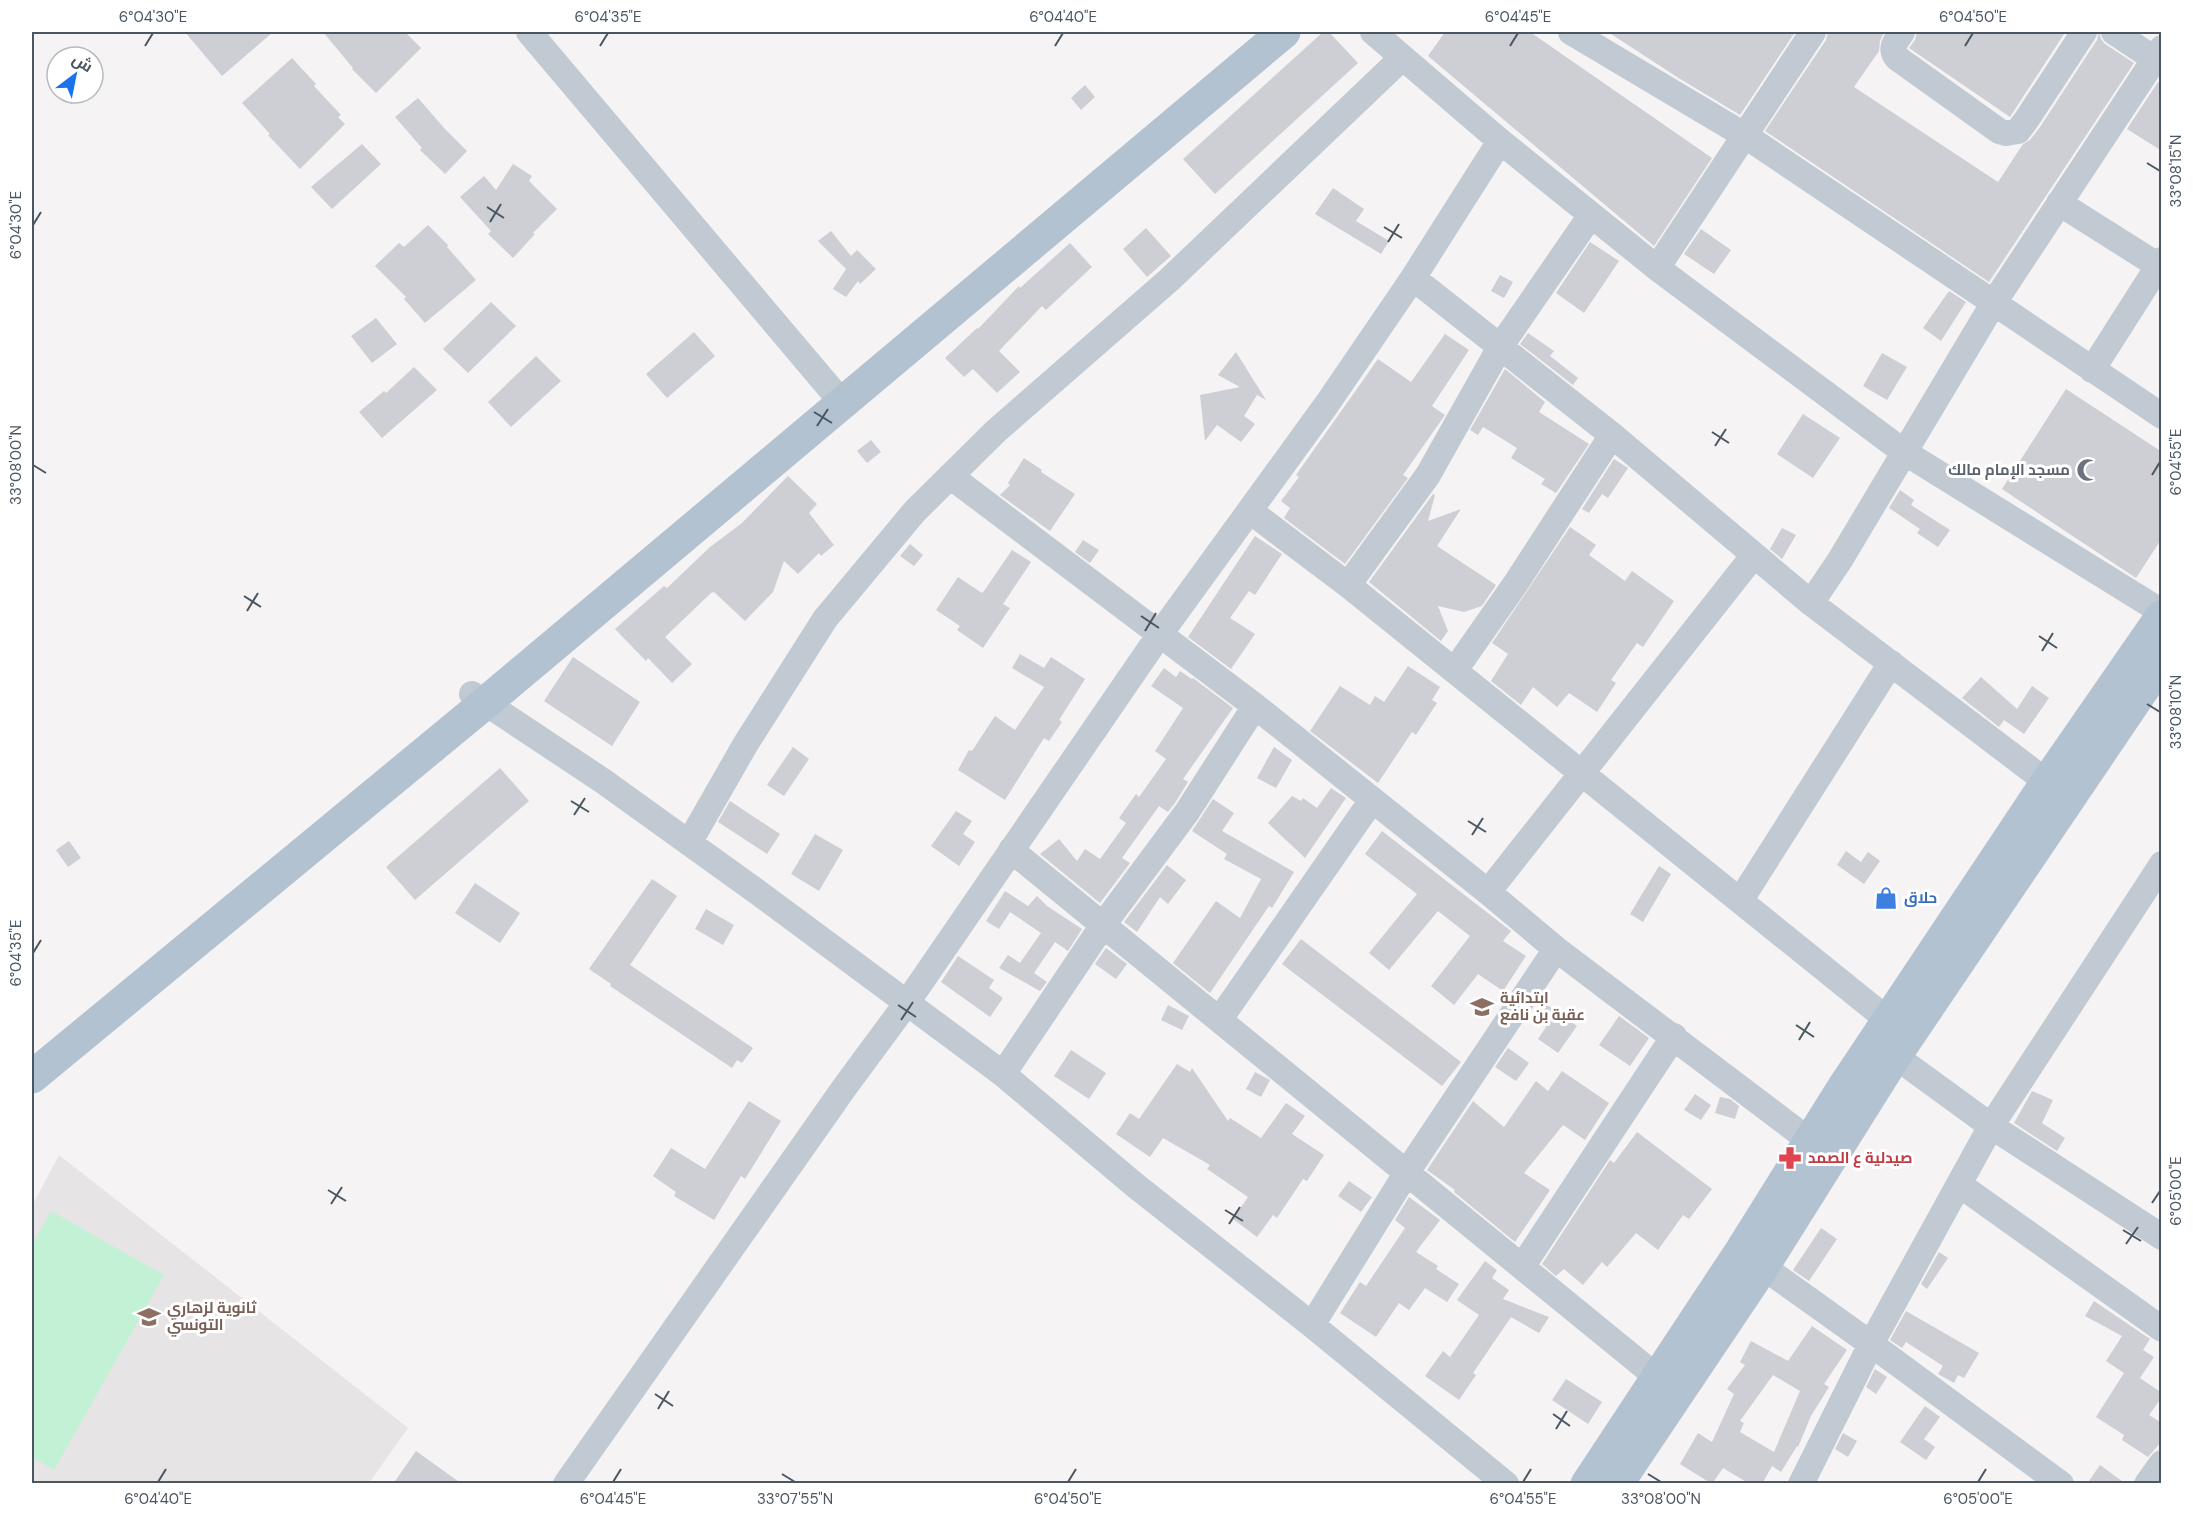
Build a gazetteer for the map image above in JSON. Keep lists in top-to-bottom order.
{
  "places": {
    "mosque": ["مسجد الإمام مالك"],
    "shop": ["حلاق"],
    "school or university": ["ابتدائية عقبة بن نافع", "ثانوية لزهاري التونسي"],
    "pharmacy": ["صيدلية ع الصمد"]
  },
  "north": "top right",
  "coordinates": [
    "6°04'30\"E",
    "6°04'35\"E",
    "6°04'40\"E",
    "6°04'45\"E",
    "6°04'50\"E",
    "33°08'15\"N",
    "6°04'55\"E",
    "33°08'00\"N",
    "33°08'10\"N",
    "6°05'00\"E",
    "33°07'55\"N"
  ]
}
